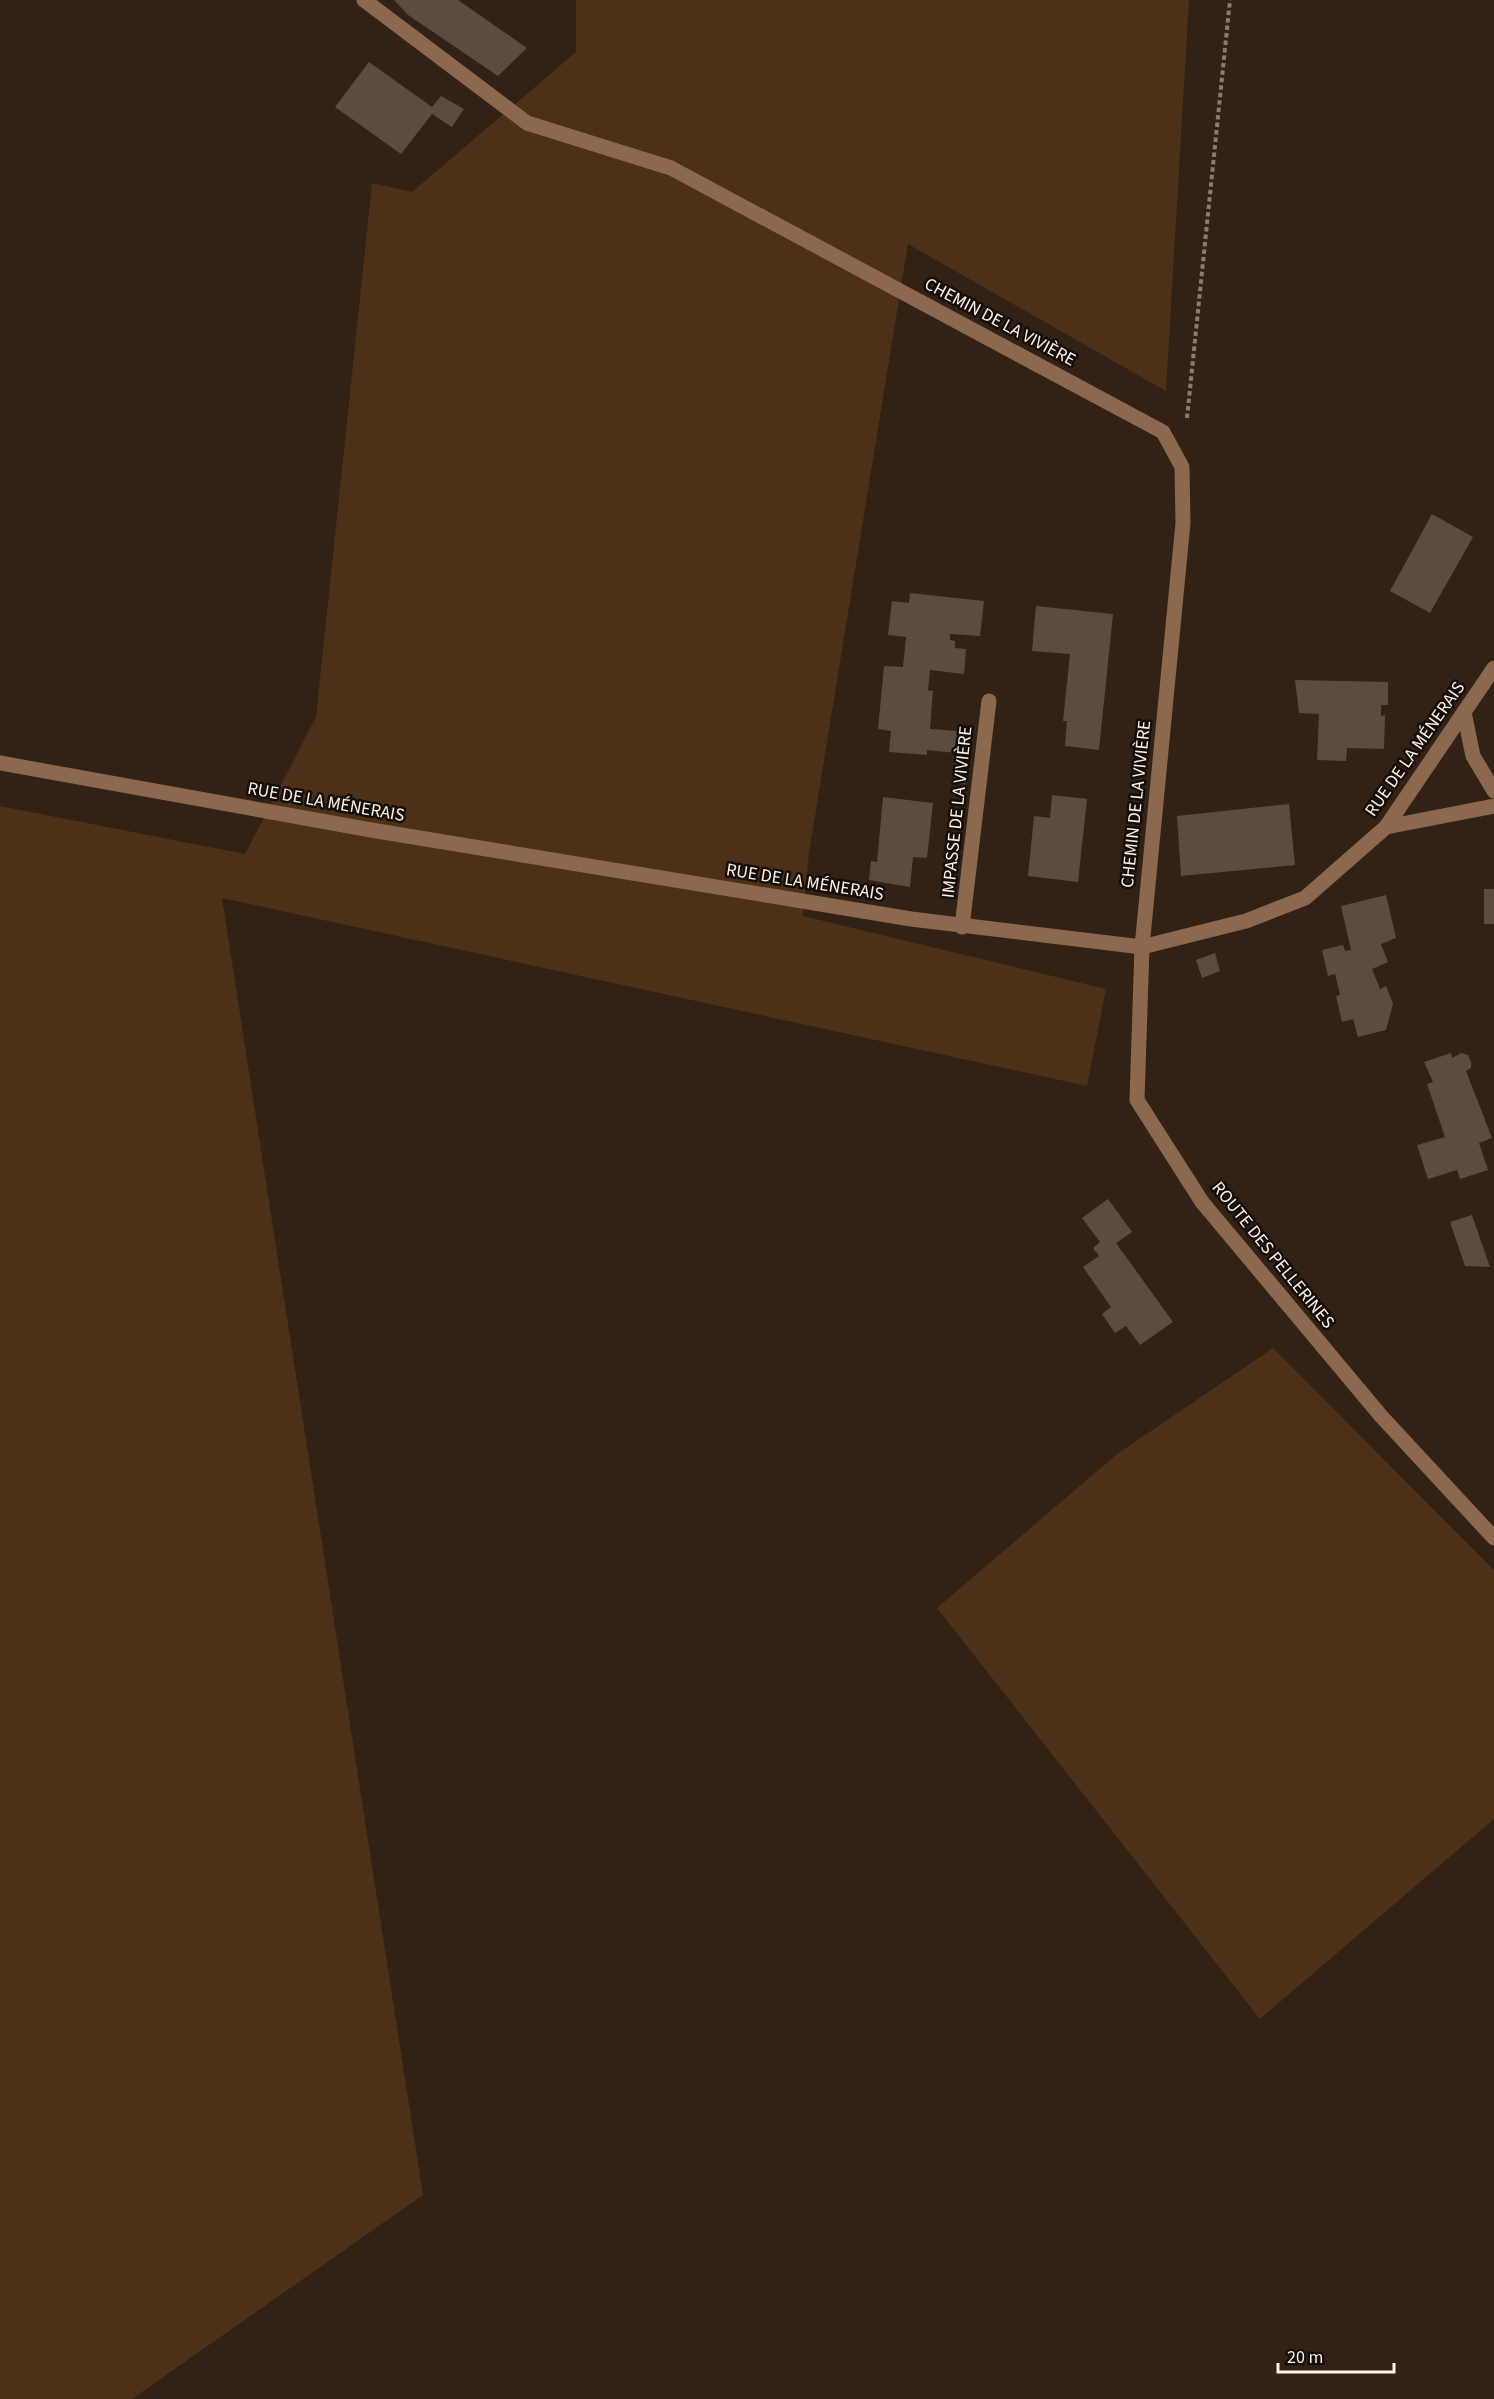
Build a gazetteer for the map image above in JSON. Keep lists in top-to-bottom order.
{
  "streets": {
    "street": [
      "CHEMIN DE LA VIVIÈRE",
      "RUE DE LA MÉNERAIS",
      "IMPASSE DE LA VIVIÈRE",
      "ROUTE DES PELLERINES"
    ]
  },
  "crossings": [
    ["CHEMIN DE LA VIVIÈRE", "RUE DE LA MÉNERAIS"],
    ["CHEMIN DE LA VIVIÈRE", "ROUTE DES PELLERINES"],
    ["RUE DE LA MÉNERAIS", "IMPASSE DE LA VIVIÈRE"],
    ["RUE DE LA MÉNERAIS", "ROUTE DES PELLERINES"]
  ],
  "scale_bar": "20 m"
}
